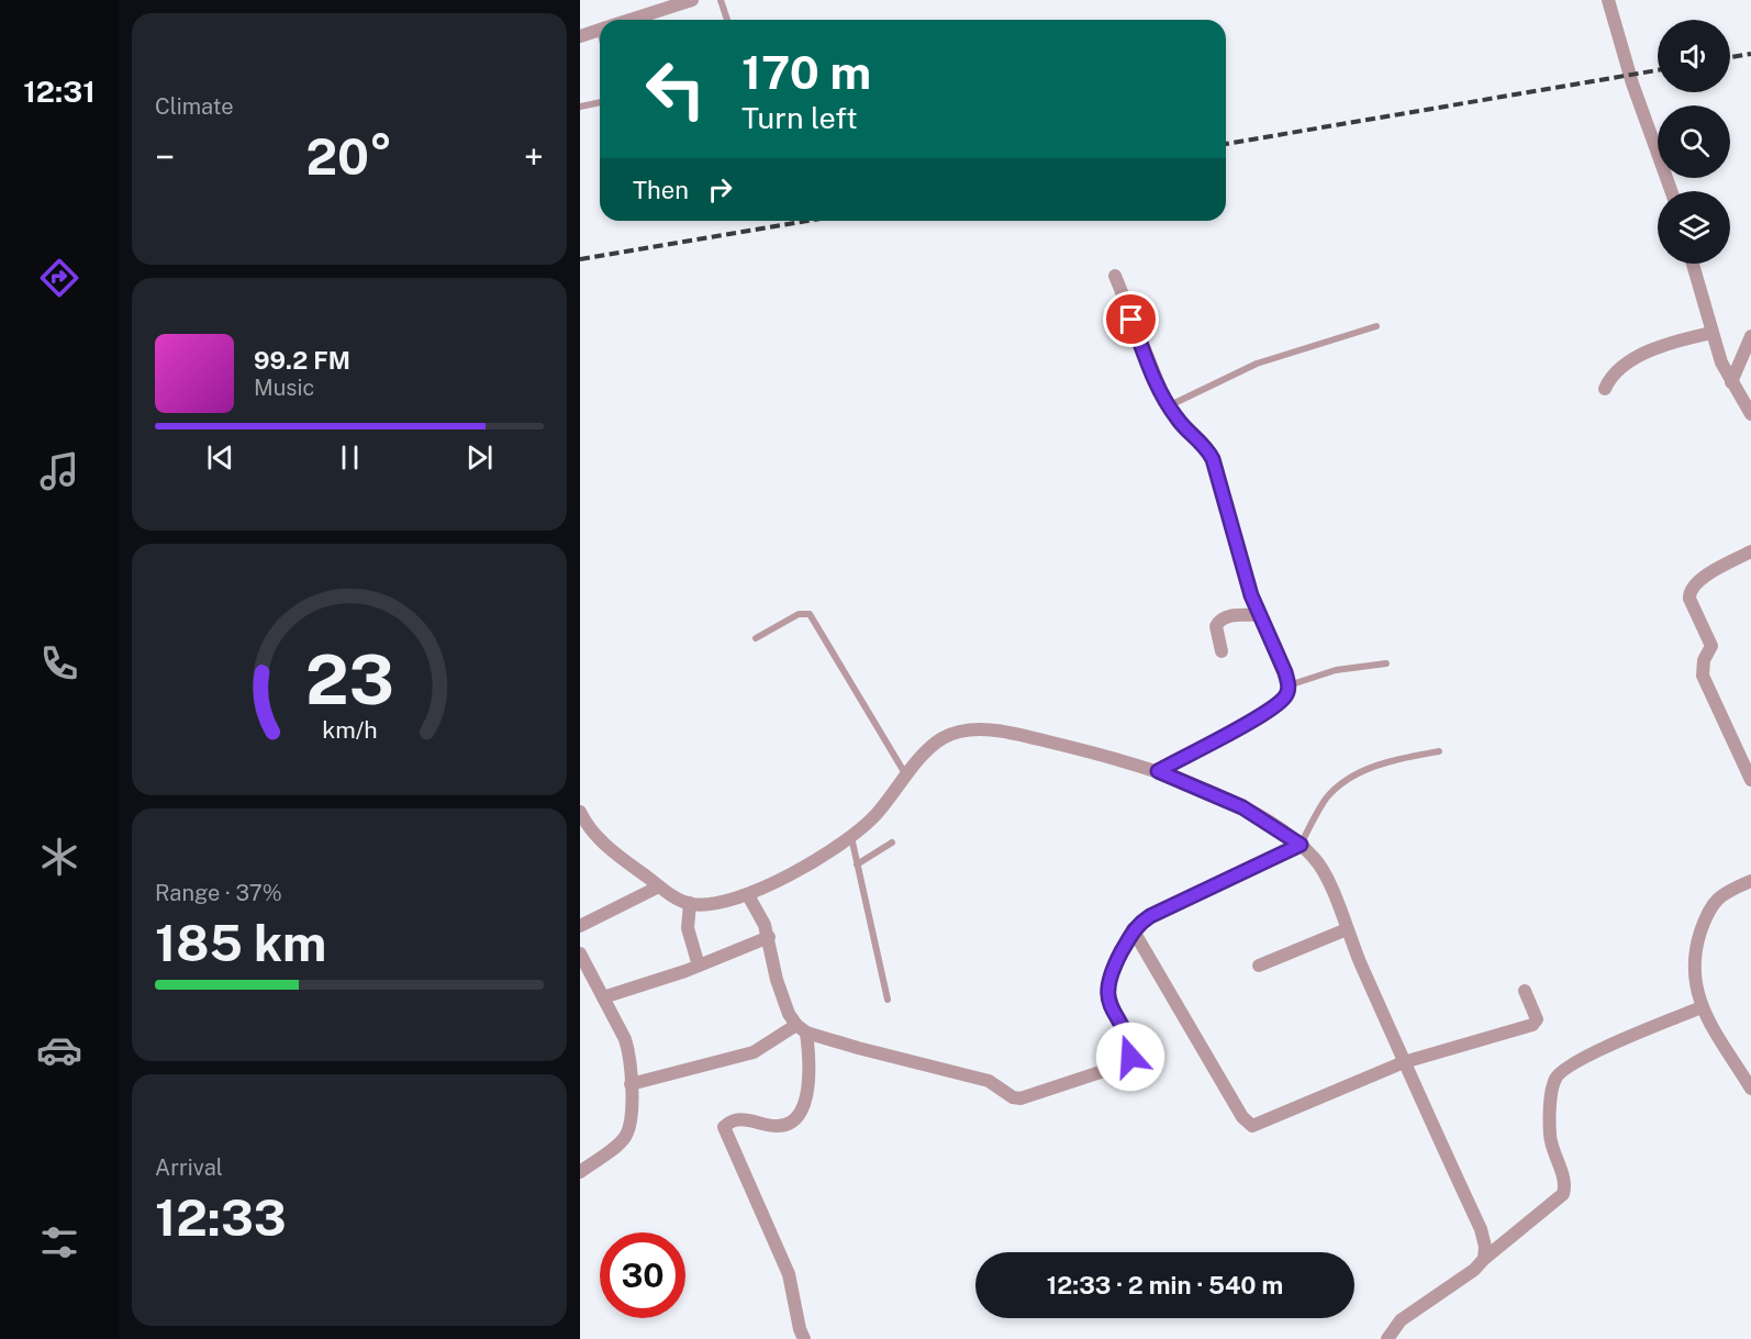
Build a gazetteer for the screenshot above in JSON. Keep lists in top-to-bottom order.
{
  "page": {
    "tabs": "12:31",
    "tile": [
      "Climate",
      ["Range · 37%", "185 km"],
      ["Arrival", "12:33"]
    ],
    "turn": ["170 m", "Turn left"],
    "heat": ["−", "20°", "+"],
    "then": "Then",
    "song": ["99.2 FM", "Music"],
    "limit": "30",
    "trip": "12:33 · 2 min · 540 m",
    "gauge": ["23", "km/h"]
  }
}
